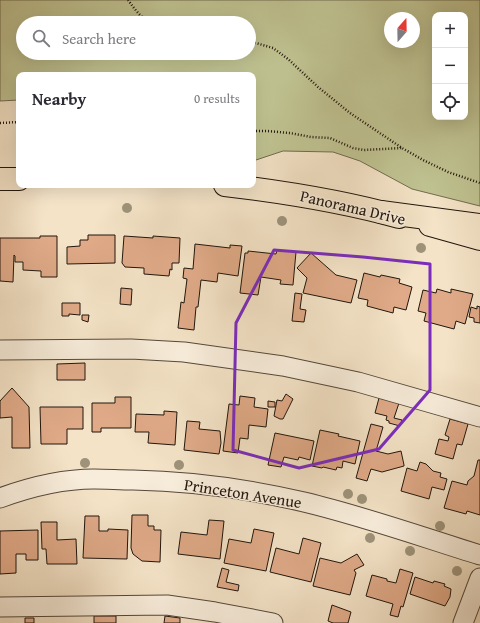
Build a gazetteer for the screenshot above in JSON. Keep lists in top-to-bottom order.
{
  "streets": {
    "main road": ["Panorama Drive"],
    "street": ["Princeton Avenue"]
  },
  "north": "top",
  "page": {
    "map_buttons": ["+", "−"],
    "search": "Search here",
    "heading": ["Nearby", "0 results"]
  }
}
